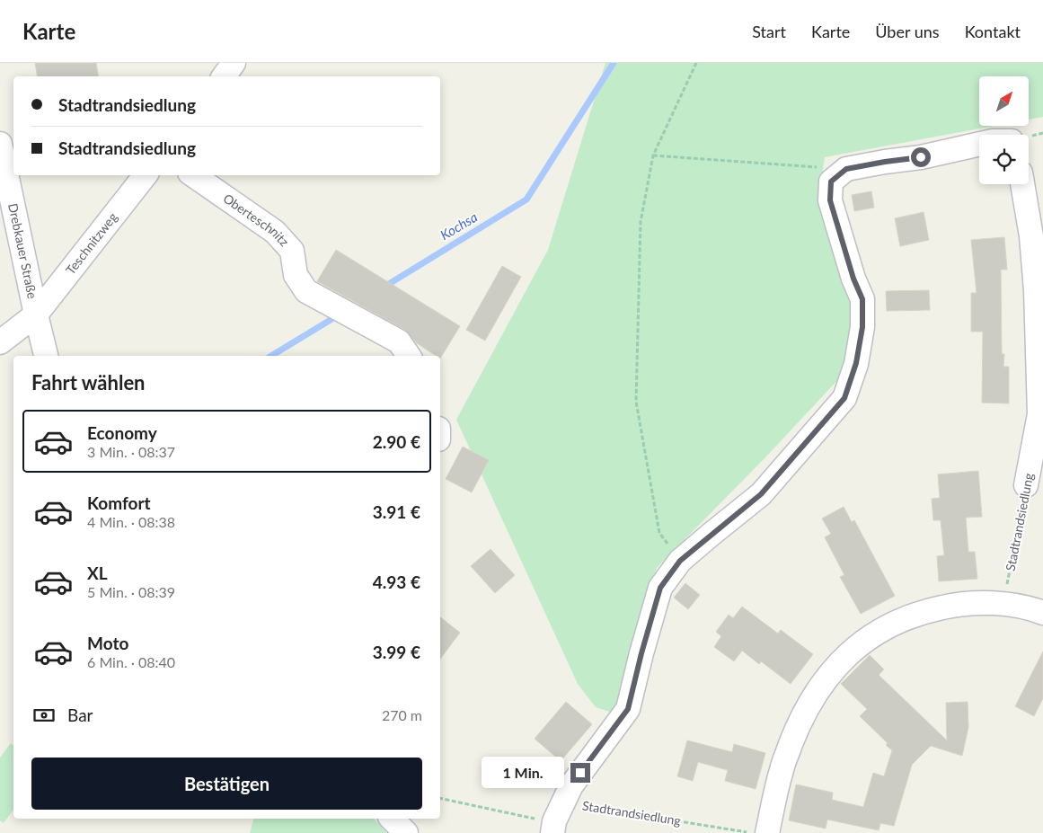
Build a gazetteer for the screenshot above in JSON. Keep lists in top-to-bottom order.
{
  "streets": {
    "street": [
      "Oberteschnitz",
      "Teschnitzweg",
      "Drebkauer Straße",
      "Stadtrandsiedlung"
    ]
  },
  "crossings": [
    ["Teschnitzweg", "Drebkauer Straße"]
  ],
  "water": ["Kochsa"],
  "north": "top right",
  "page": {
    "header": "Karte",
    "nav": [
      "Start",
      "Karte",
      "Über uns",
      "Kontakt"
    ],
    "banner": ["Stadtrandsiedlung", "Stadtrandsiedlung"],
    "heading": "Fahrt wählen",
    "list": [
      {
        "name": "Economy",
        "note": "3 Min. · 08:37",
        "value": "2.90 €"
      },
      {
        "name": "Komfort",
        "note": "4 Min. · 08:38",
        "value": "3.91 €"
      },
      {
        "name": "XL",
        "note": "5 Min. · 08:39",
        "value": "4.93 €"
      },
      {
        "name": "Moto",
        "note": "6 Min. · 08:40",
        "value": "3.99 €"
      }
    ],
    "pay": ["Bar", "270 m"],
    "buttons": "Bestätigen",
    "bubble": "1 Min."
  }
}
